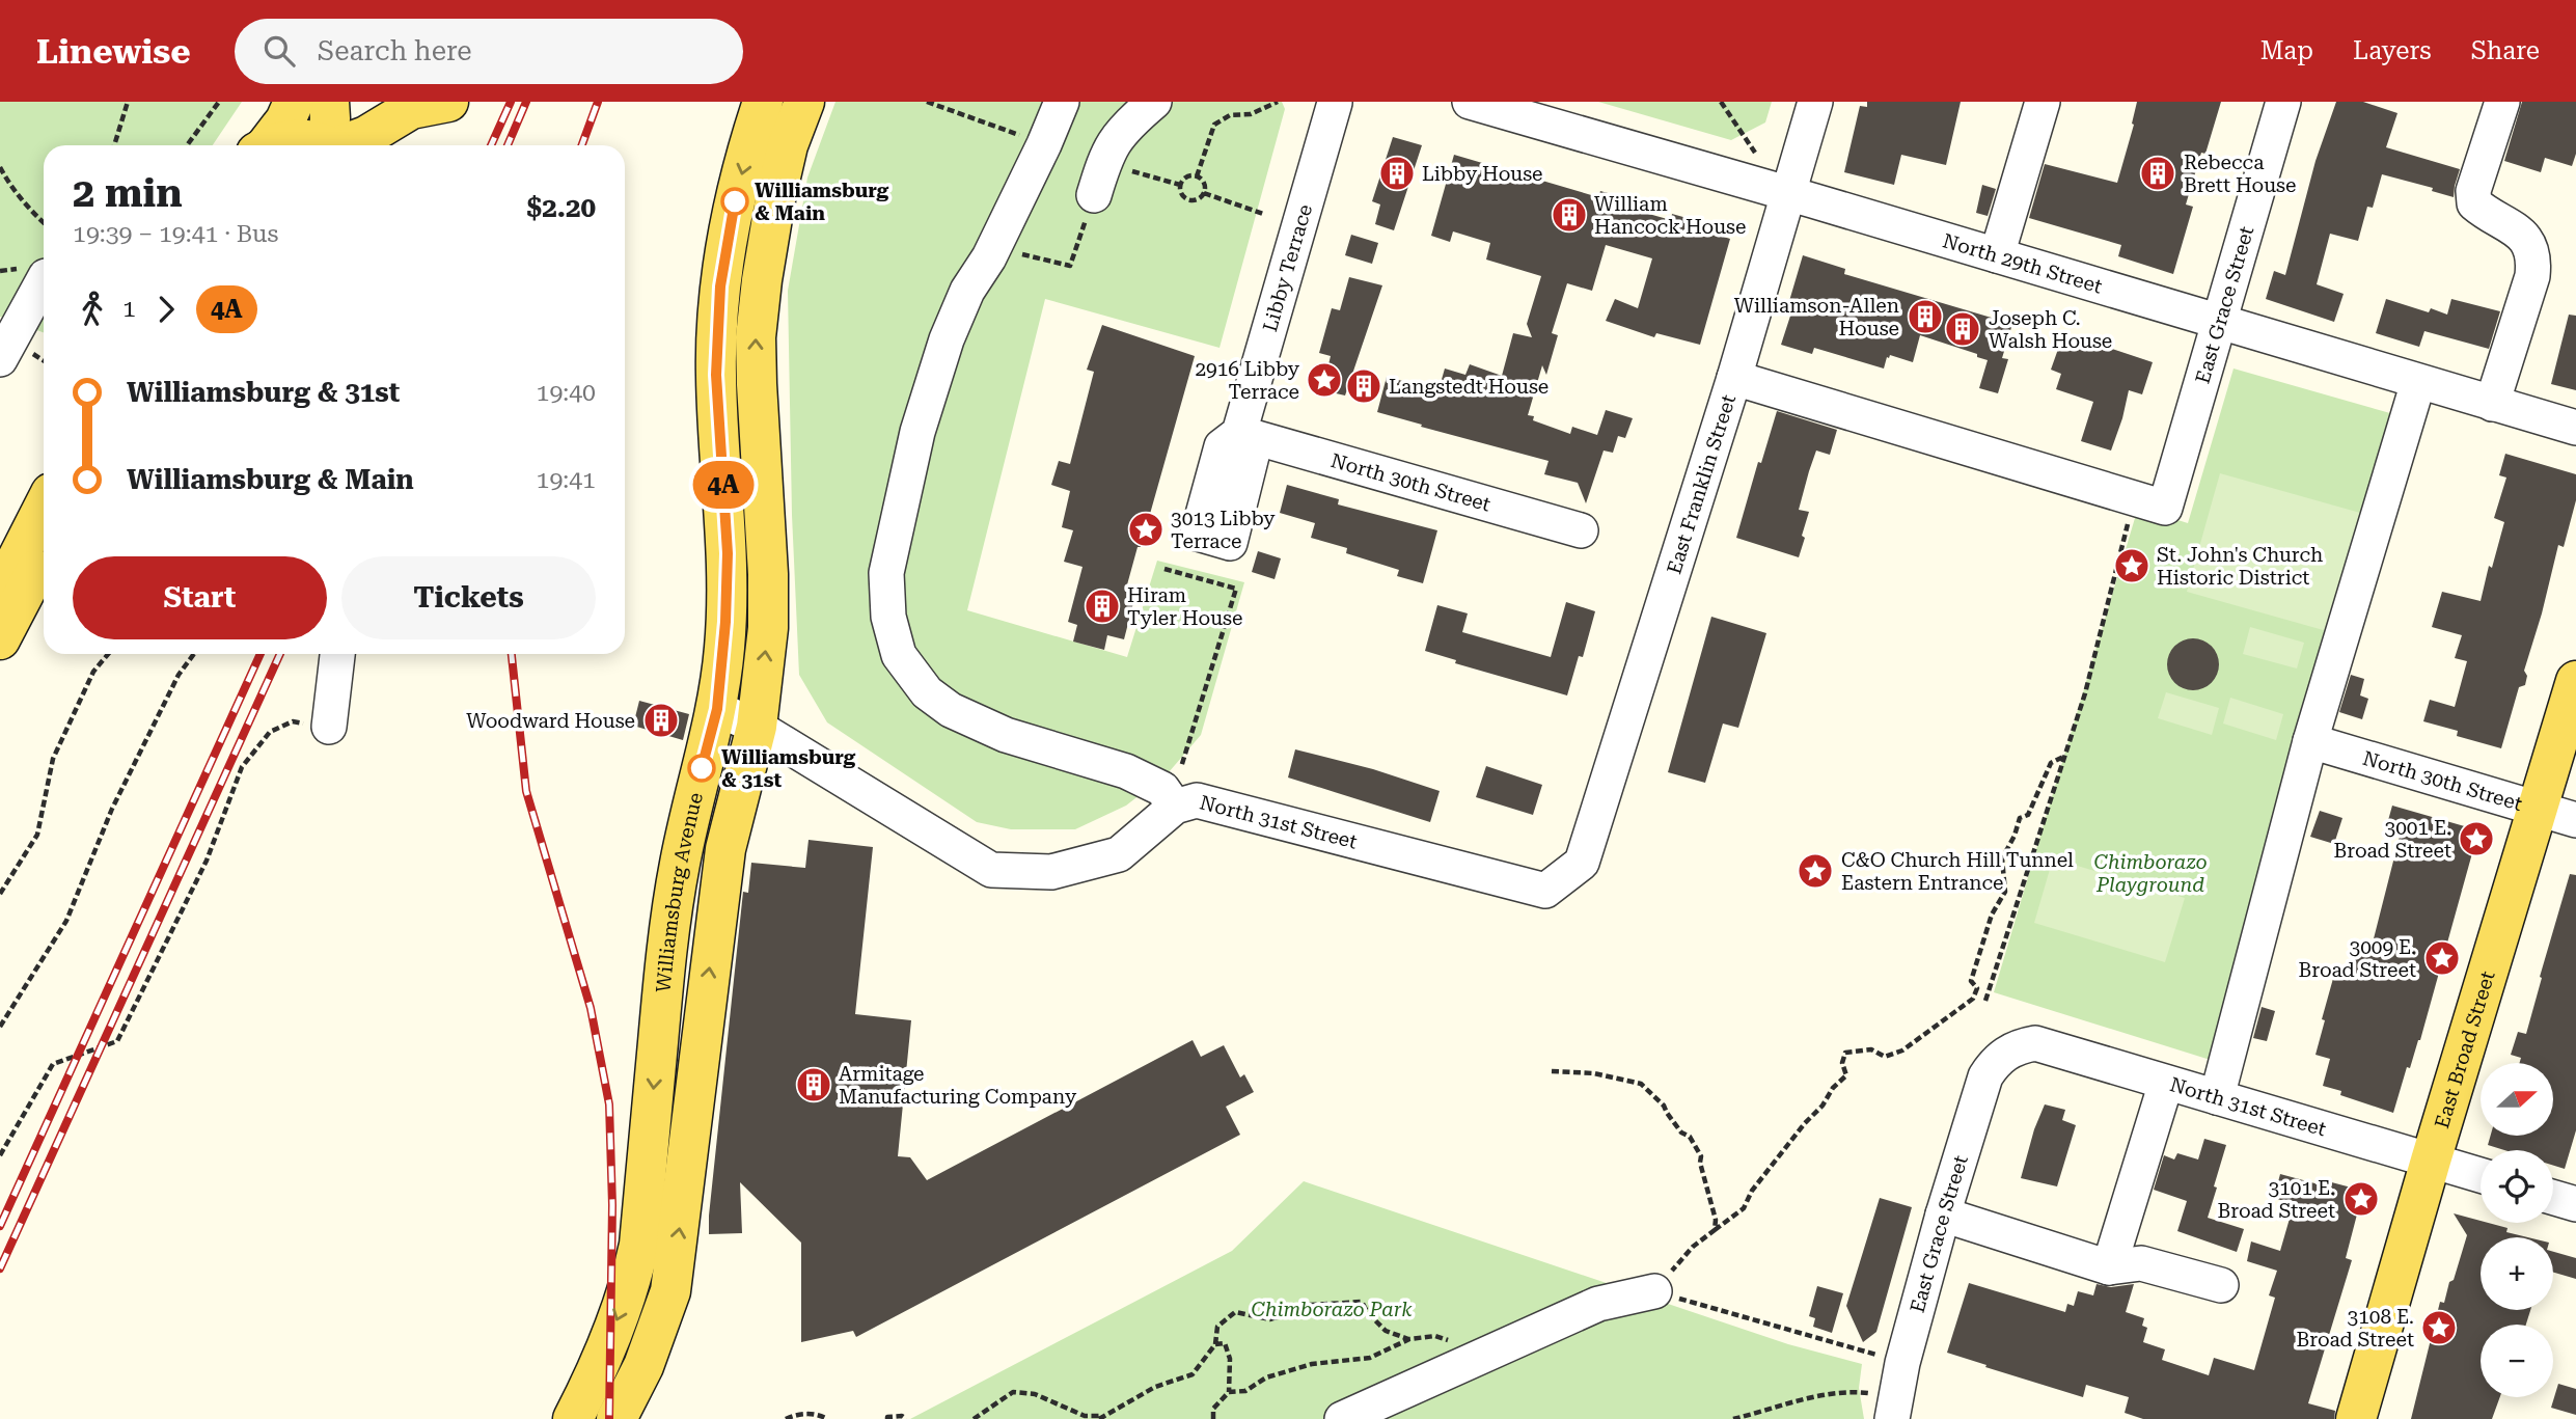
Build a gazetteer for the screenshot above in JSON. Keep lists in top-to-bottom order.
{
  "streets": {
    "main road": ["Williamsburg Avenue", "East Broad Street"],
    "street": [
      "North 29th Street",
      "Libby Terrace",
      "East Grace Street",
      "North 30th Street",
      "East Franklin Street",
      "North 31st Street"
    ]
  },
  "crossings": [
    ["North 29th Street", "East Grace Street"],
    ["North 29th Street", "East Franklin Street"],
    ["Libby Terrace", "North 30th Street"],
    ["East Grace Street", "East Franklin Street"],
    ["East Grace Street", "North 31st Street"],
    ["North 30th Street", "East Broad Street"],
    ["East Franklin Street", "North 31st Street"],
    ["North 31st Street", "Williamsburg Avenue"],
    ["North 31st Street", "East Broad Street"]
  ],
  "parks": ["Chimborazo Playground", "Chimborazo Park"],
  "places": {
    "building": [
      "Libby House",
      "Rebecca Brett House",
      "William Hancock House",
      "Williamson-Allen House",
      "Joseph C. Walsh House",
      "Langstedt House",
      "Hiram Tyler House",
      "Woodward House",
      "Armitage Manufacturing Company"
    ],
    "other": ["Williamsburg & Main", "Williamsburg & 31st"],
    "place": [
      "2916 Libby Terrace",
      "3013 Libby Terrace",
      "St. John's Church Historic District",
      "3001 E. Broad Street",
      "C&O Church Hill Tunnel Eastern Entrance",
      "3009 E. Broad Street",
      "3101 E. Broad Street",
      "3108 E. Broad Street"
    ]
  },
  "lines": ["bus line 4A"],
  "north": "right",
  "page": {
    "header": "Linewise",
    "search": "Search here",
    "nav": ["Map", "Layers", "Share"],
    "on_map": "4A",
    "heading": ["2 min", "19:39 – 19:41 · Bus", "$2.20"],
    "legs": ["1", "4A"],
    "list": [
      {
        "name": "Williamsburg & 31st",
        "value": "19:40"
      },
      {
        "name": "Williamsburg & Main",
        "value": "19:41"
      }
    ],
    "buttons": ["Start", "Tickets"],
    "map_buttons": ["+", "−"]
  }
}
